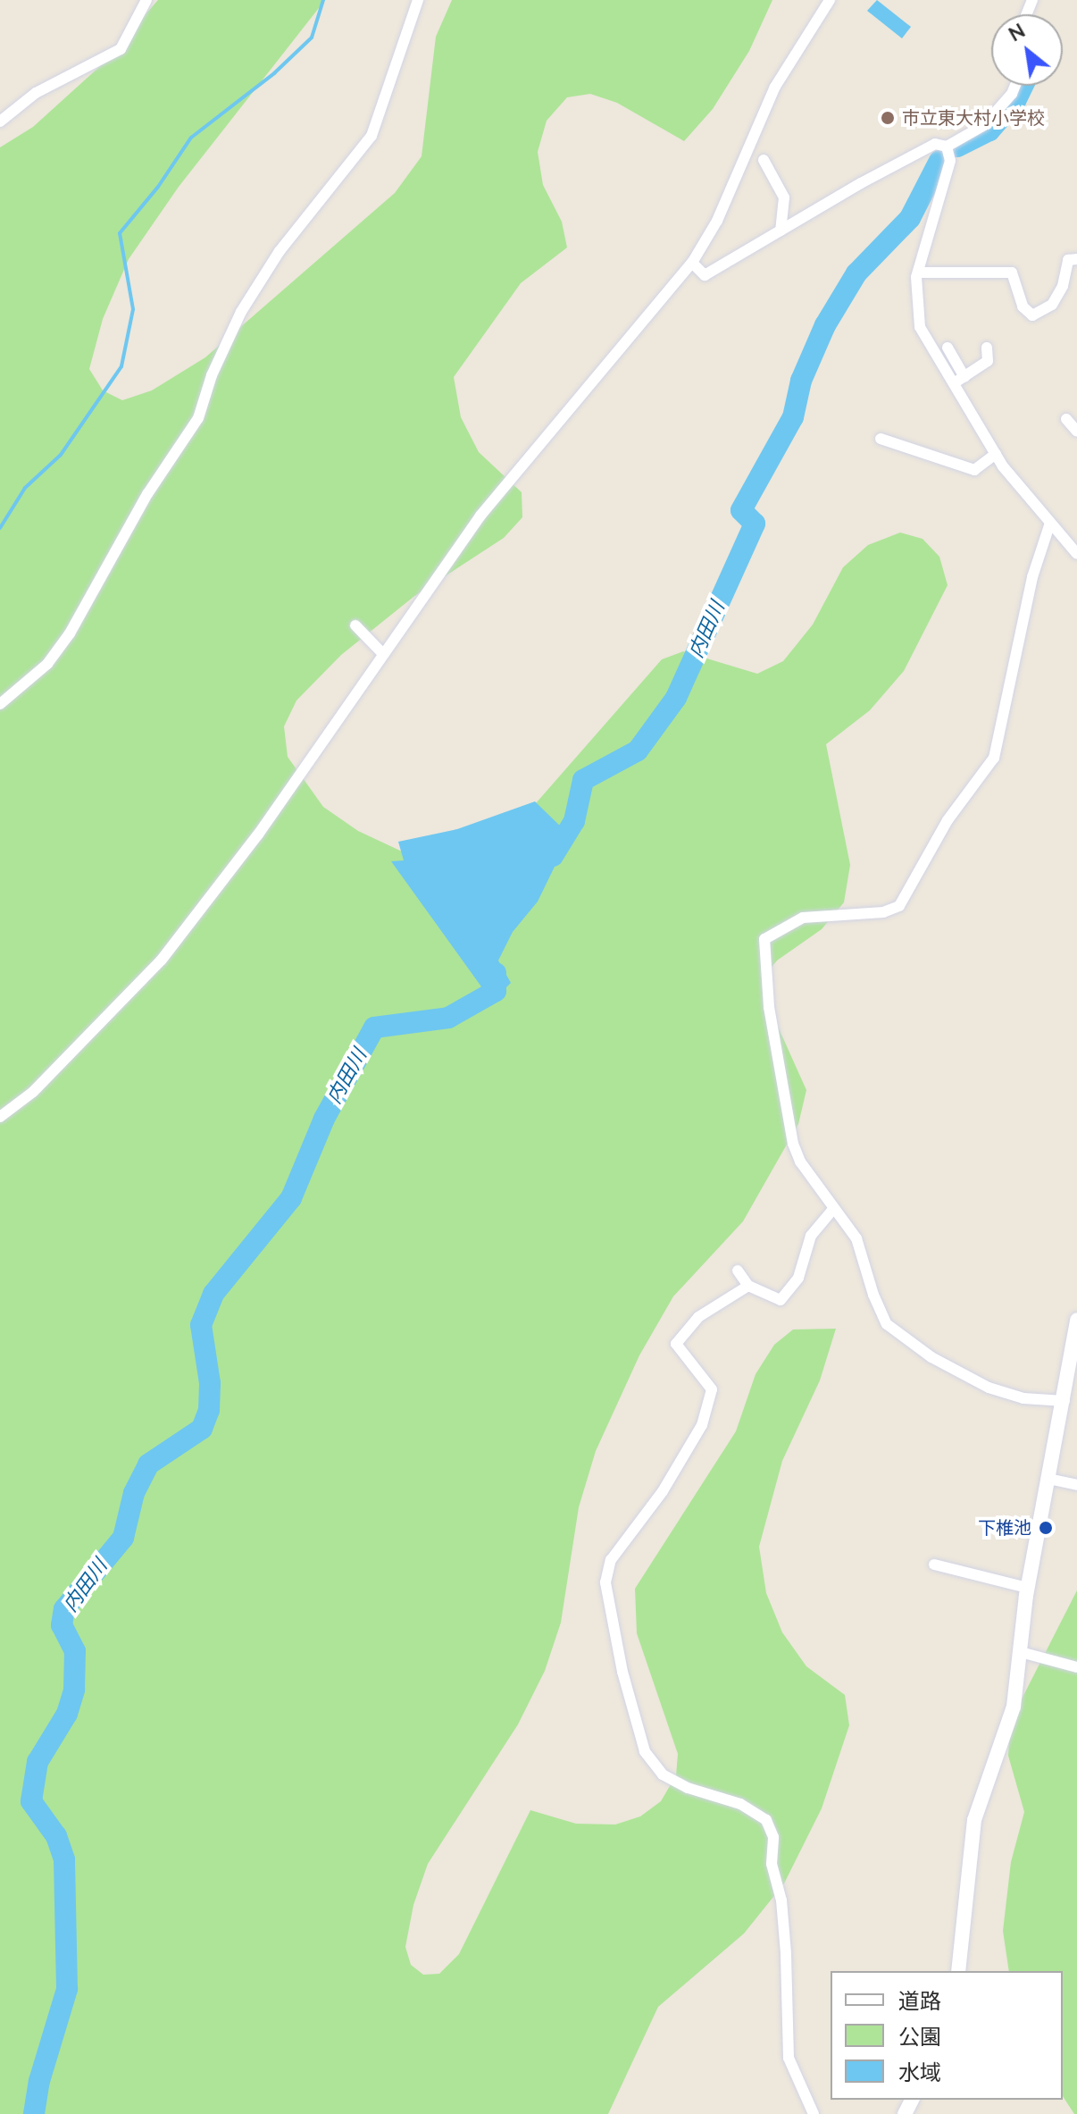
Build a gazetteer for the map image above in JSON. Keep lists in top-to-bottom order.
{
  "water": ["内田川"],
  "places": ["市立東大村小学校", "下椎池"],
  "legend": ["道路", "公園", "水域"],
  "north": "top left"
}
